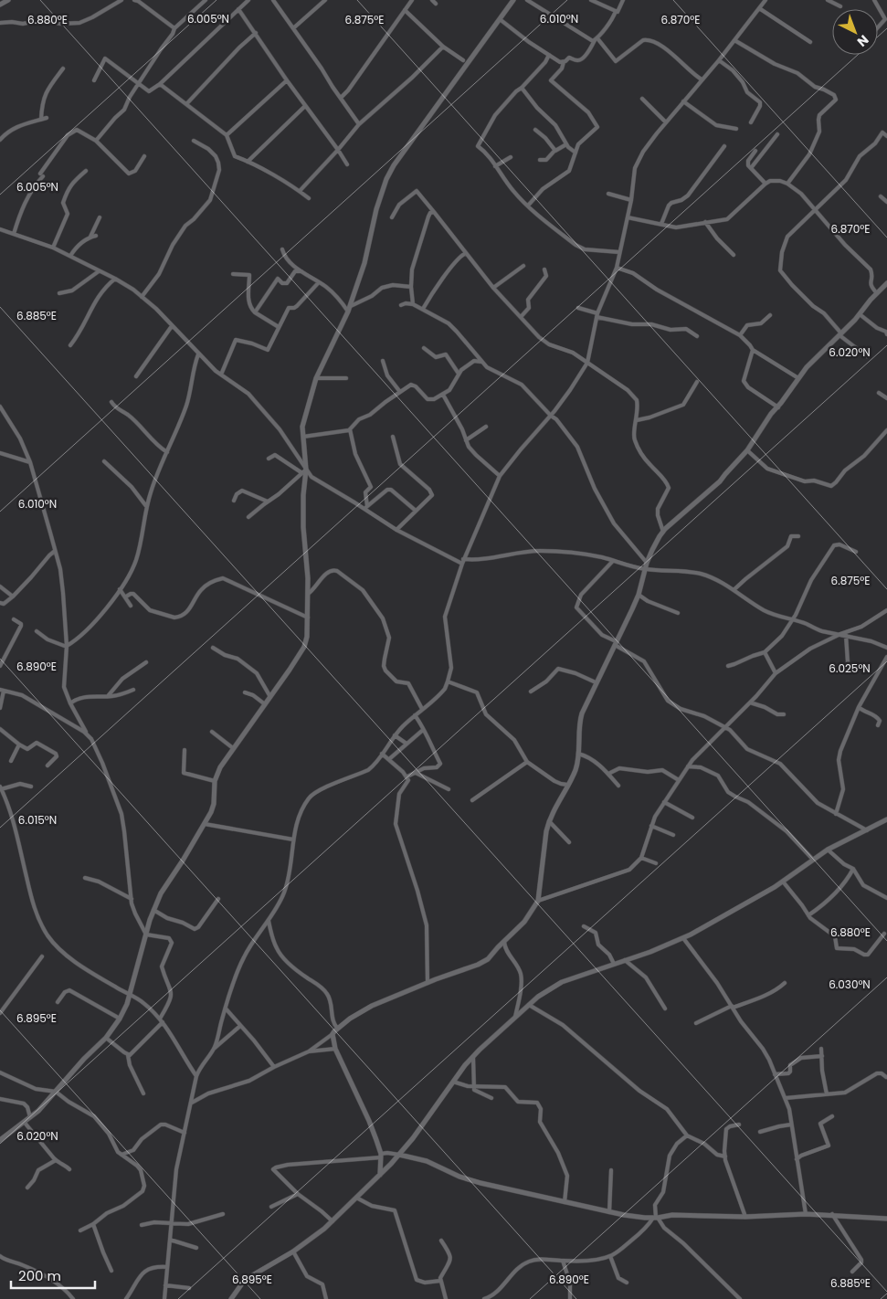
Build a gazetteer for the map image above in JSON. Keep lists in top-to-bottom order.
{
  "scale_bar": "200 m",
  "north": "bottom right",
  "coordinates": [
    "6.005°N",
    "6.010°N",
    "6.880°E",
    "6.875°E",
    "6.870°E",
    "6.885°E",
    "6.020°N",
    "6.890°E",
    "6.025°N",
    "6.015°N",
    "6.030°N",
    "6.895°E"
  ]
}
